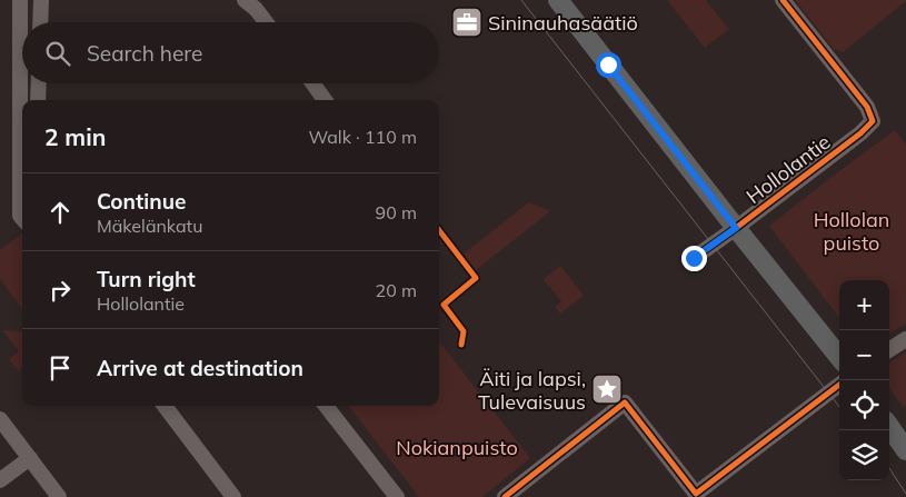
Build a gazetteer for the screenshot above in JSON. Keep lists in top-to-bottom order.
{
  "streets": {
    "street": ["Hollolantie"]
  },
  "parks": ["Hollolan puisto", "Nokianpuisto"],
  "places": {
    "office": ["Sininauhasäätiö"],
    "place": ["Äiti ja lapsi, Tulevaisuus"]
  },
  "page": {
    "search": "Search here",
    "heading": ["2 min", "Walk · 110 m"],
    "list": [
      ["Continue", "Mäkelänkatu", "90 m"],
      ["Turn right", "Hollolantie", "20 m"],
      "Arrive at destination"
    ],
    "map_buttons": ["+", "−"]
  }
}
